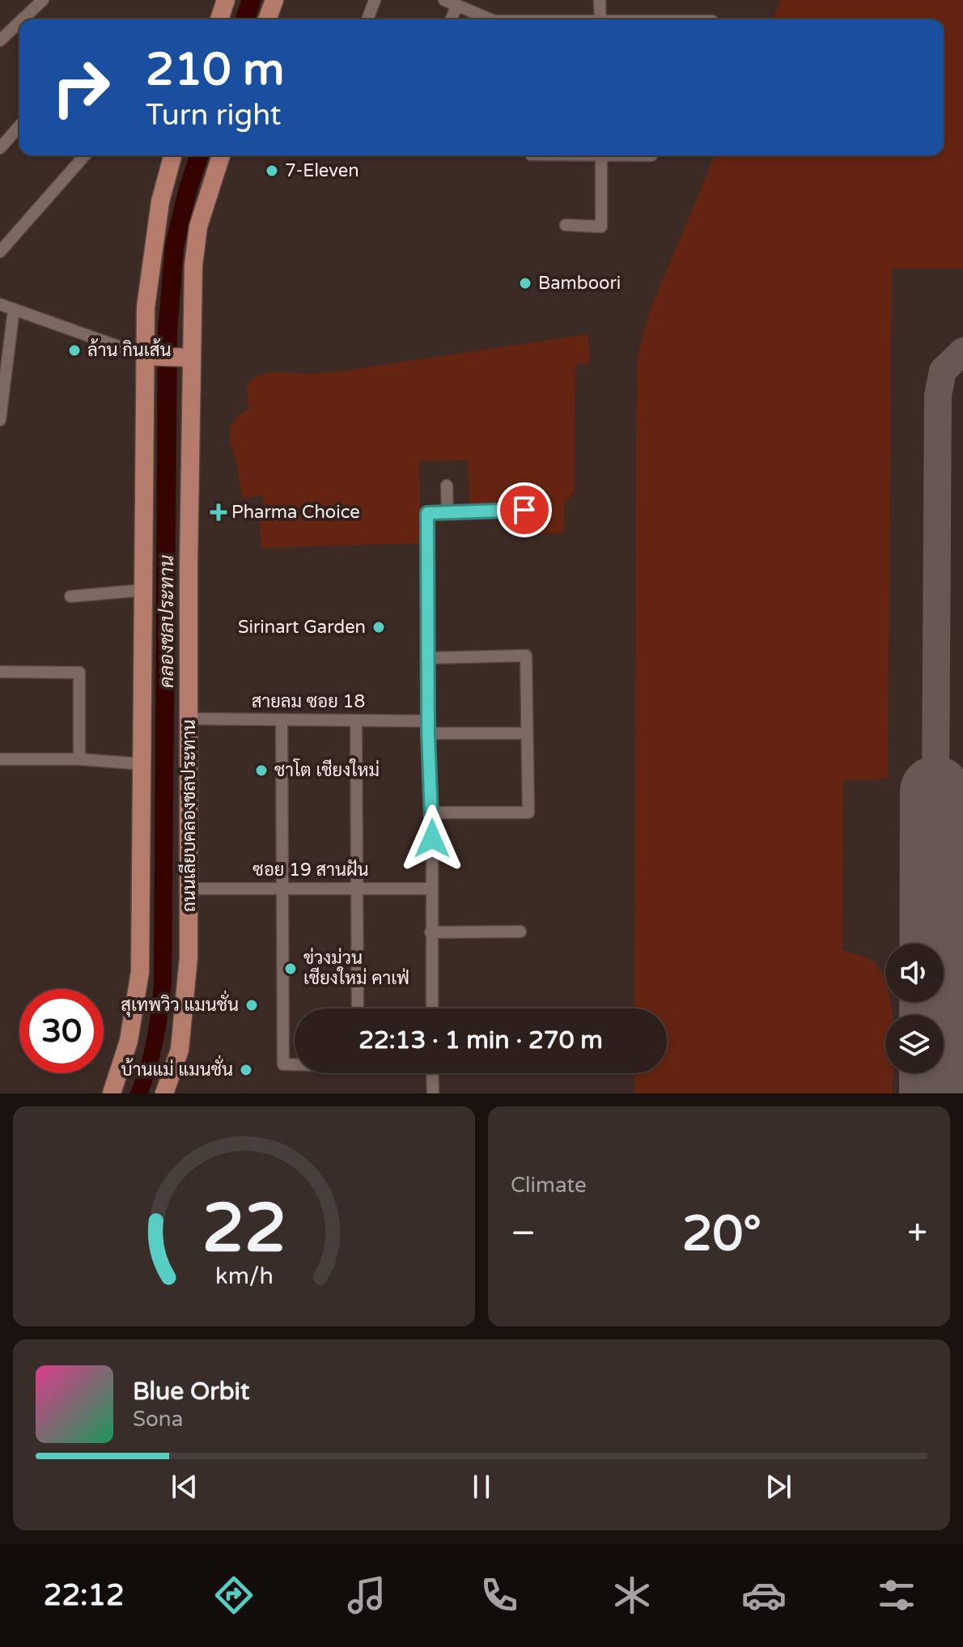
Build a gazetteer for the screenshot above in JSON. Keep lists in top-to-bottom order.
{
  "streets": {
    "main road": ["ถนนเลียบคลองชลประทาน"],
    "street": ["สายลม ซอย 18", "ซอย 19 สานฝัน"]
  },
  "crossings": [
    ["สายลม ซอย 18", "ถนนเลียบคลองชลประทาน"],
    ["ถนนเลียบคลองชลประทาน", "ซอย 19 สานฝัน"]
  ],
  "water": ["คลองชลประทาน"],
  "places": {
    "other": [
      "7-Eleven",
      "Bamboori",
      "ล้าน กินเส้น",
      "Sirinart Garden",
      "ชาโต เชียงใหม่",
      "ข่วงม่วน เชียงใหม่ คาเฟ่",
      "สุเทพวิว แมนชั่น",
      "บ้านแม่ แมนชั่น"
    ],
    "health": ["Pharma Choice"]
  },
  "page": {
    "turn": ["210 m", "Turn right"],
    "limit": "30",
    "trip": "22:13 · 1 min · 270 m",
    "tile": "Climate",
    "heat": ["−", "20°", "+"],
    "song": ["Blue Orbit", "Sona"],
    "tabs": "22:12",
    "gauge": ["22", "km/h"]
  }
}
